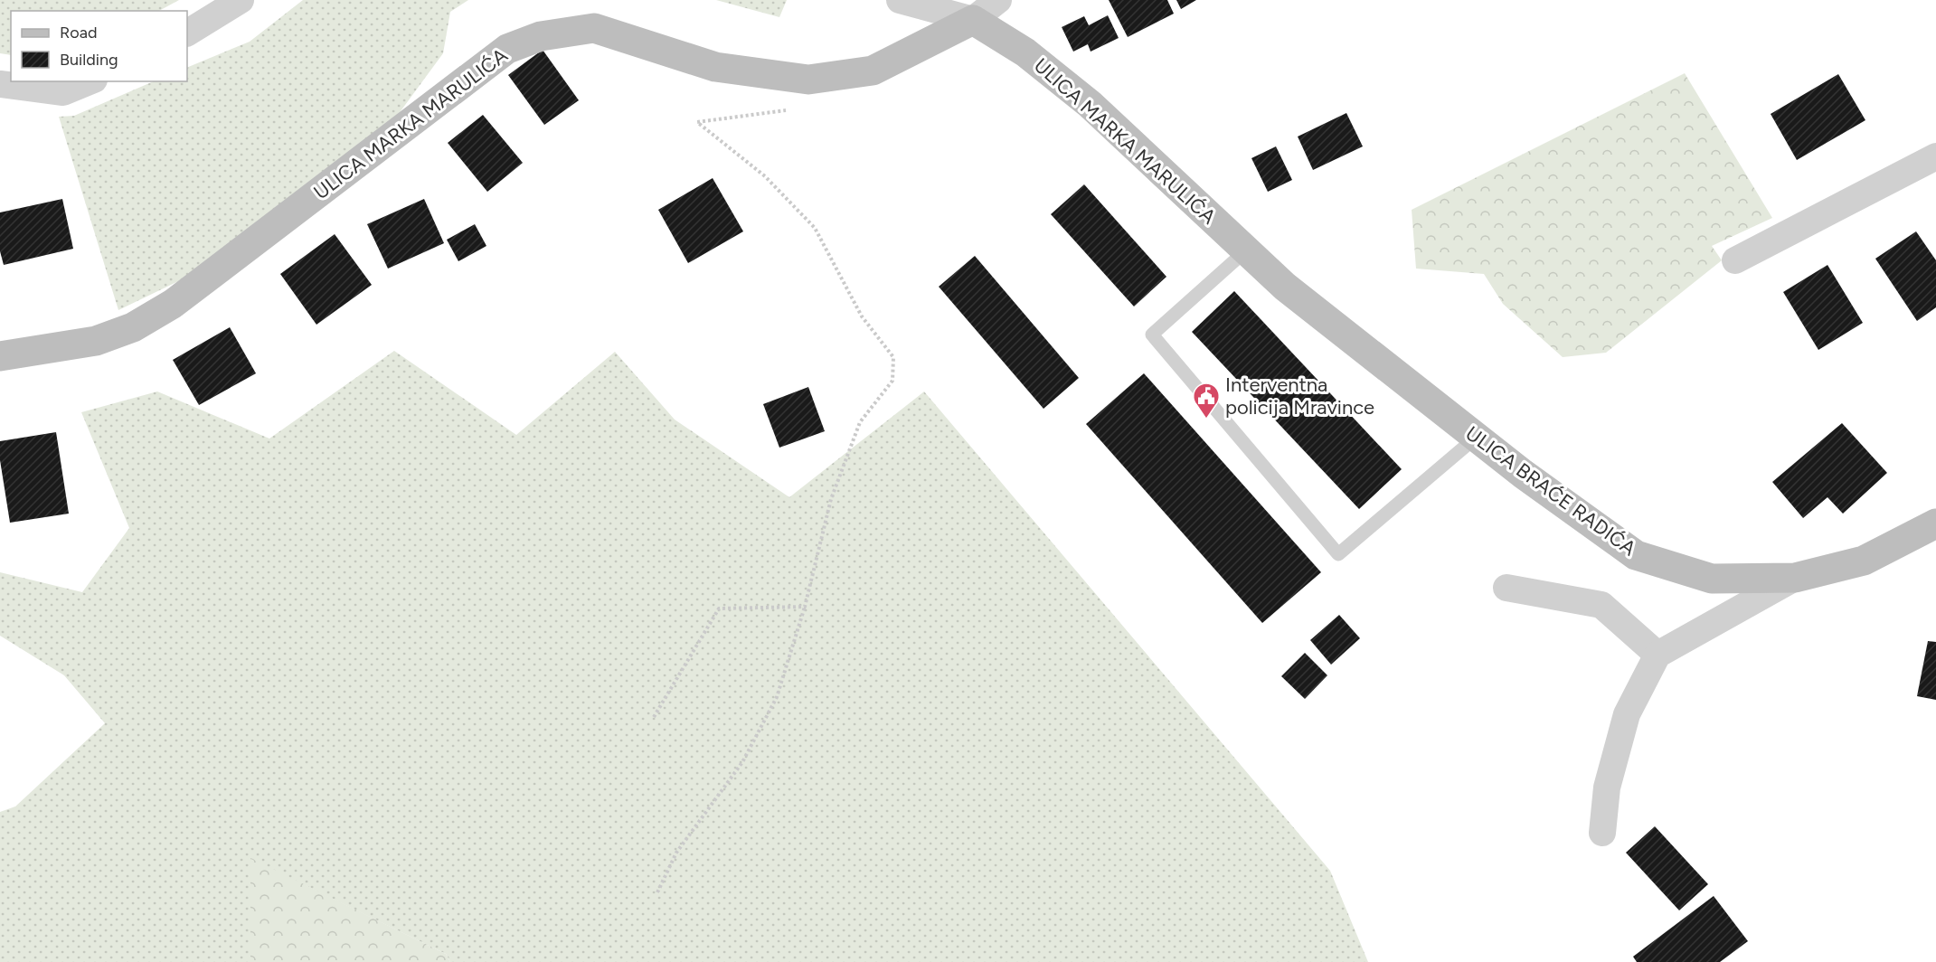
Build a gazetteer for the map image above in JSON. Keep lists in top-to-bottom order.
{
  "streets": {
    "main road": ["ULICA MARKA MARULIĆA", "ULICA BRAĆE RADIĆA"]
  },
  "crossings": [
    ["ULICA MARKA MARULIĆA", "ULICA BRAĆE RADIĆA"]
  ],
  "places": {
    "public building": ["Interventna policija Mravince"]
  },
  "legend": ["Road", "Building"]
}
